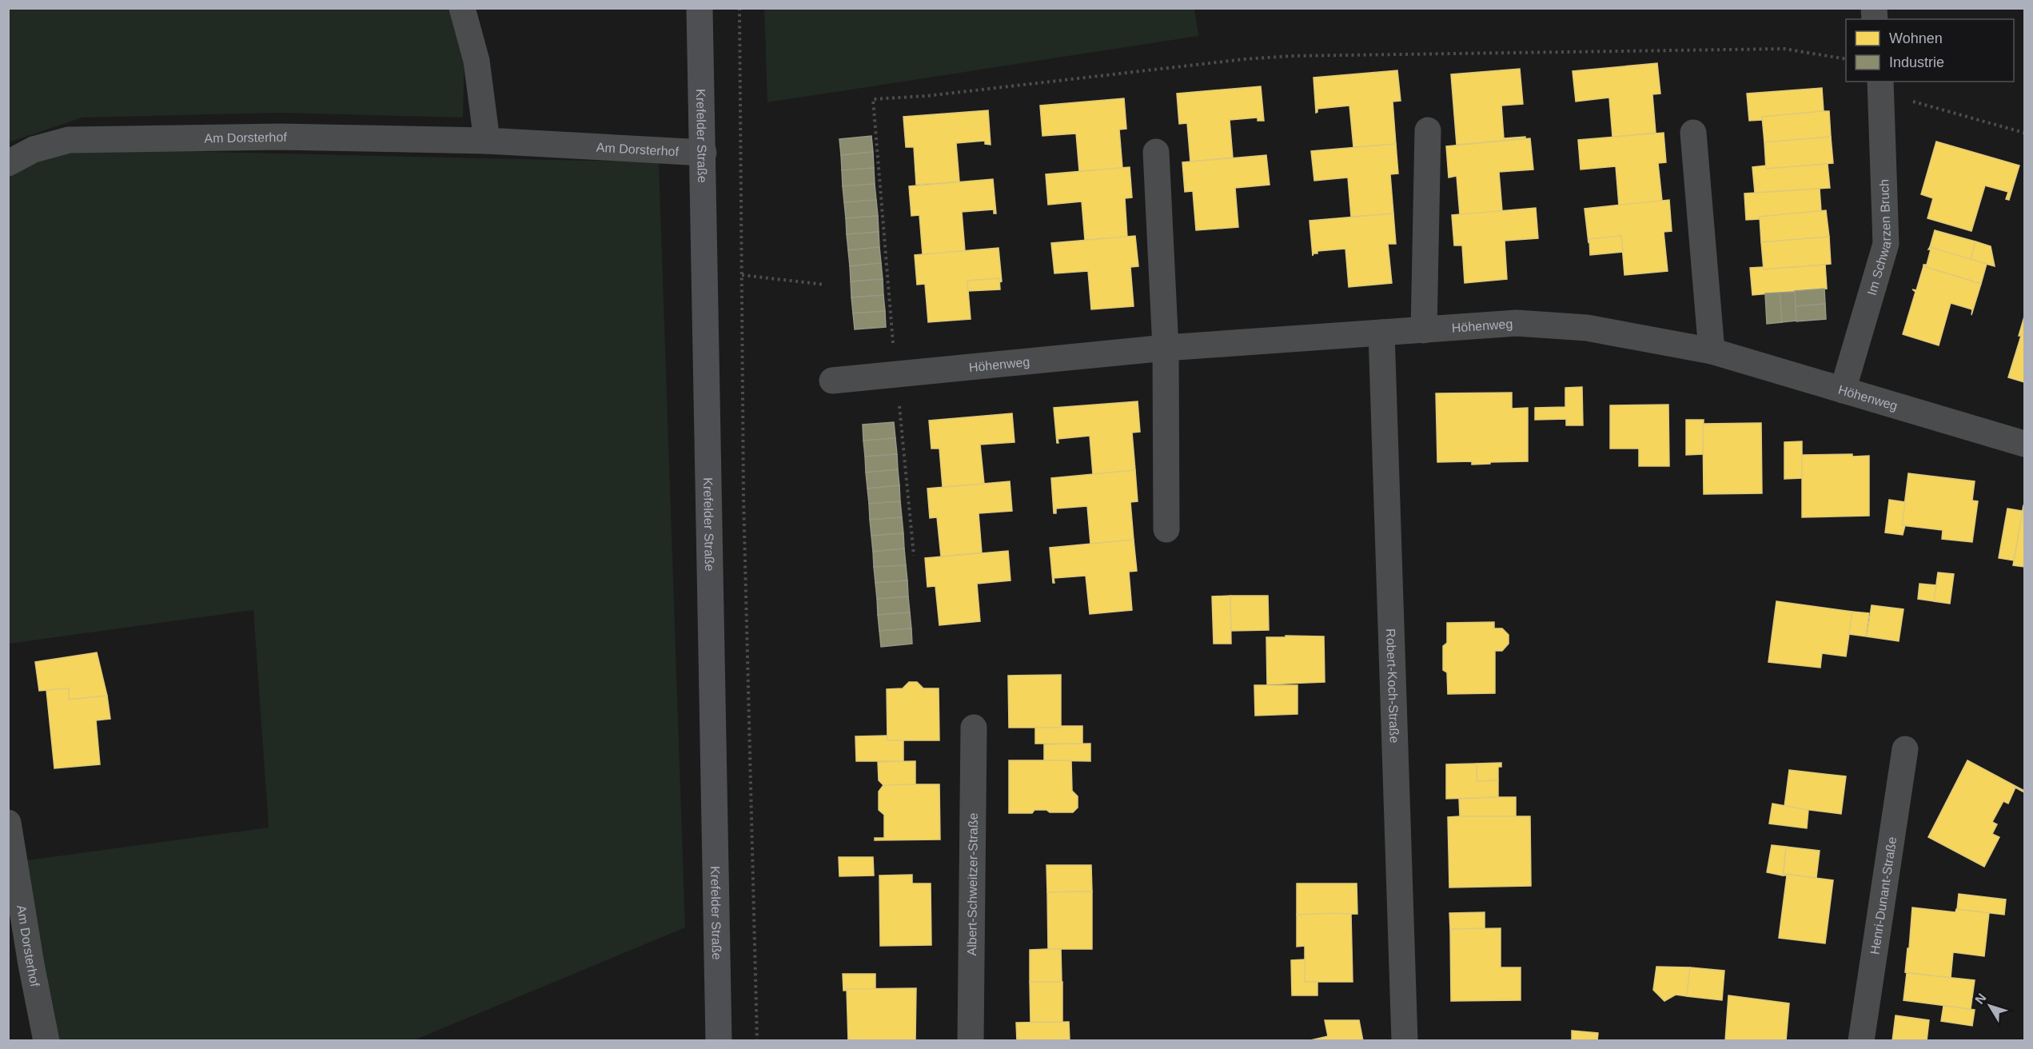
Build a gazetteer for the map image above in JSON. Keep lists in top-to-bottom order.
{
  "streets": {
    "main road": ["Krefelder Straße"],
    "street": [
      "Am Dorsterhof",
      "Im Schwarzen Bruch",
      "Höhenweg",
      "Robert-Koch-Straße",
      "Albert-Schweitzer-Straße",
      "Henri-Dunant-Straße"
    ]
  },
  "crossings": [
    ["Krefelder Straße", "Am Dorsterhof"],
    ["Im Schwarzen Bruch", "Höhenweg"],
    ["Höhenweg", "Robert-Koch-Straße"]
  ],
  "legend": ["Wohnen", "Industrie"],
  "north": "top left"
}
